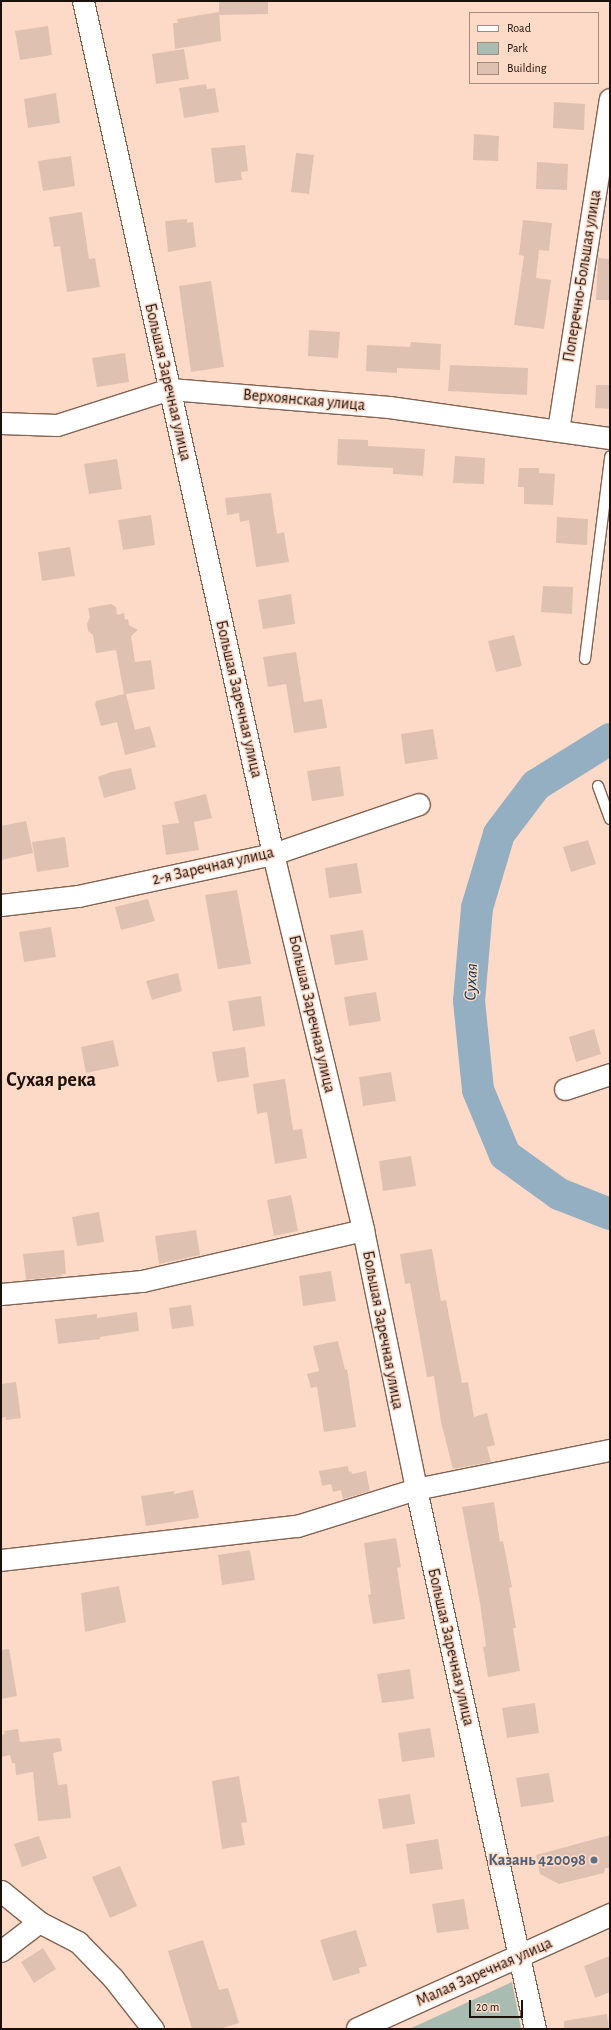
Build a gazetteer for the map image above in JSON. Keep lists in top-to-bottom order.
{
  "streets": {
    "main road": ["Малая Заречная улица"],
    "street": [
      "Поперечно-Большая улица",
      "Большая Заречная улица",
      "Верхоянская улица",
      "2-я Заречная улица"
    ]
  },
  "crossings": [
    ["Поперечно-Большая улица", "Верхоянская улица"],
    ["Большая Заречная улица", "Верхоянская улица"],
    ["Большая Заречная улица", "2-я Заречная улица"],
    ["Большая Заречная улица", "Малая Заречная улица"]
  ],
  "districts": ["Сухая река"],
  "water": ["Сухая"],
  "places": ["Казань 420098"],
  "legend": ["Road", "Park", "Building"],
  "scale_bar": "20 m"
}
